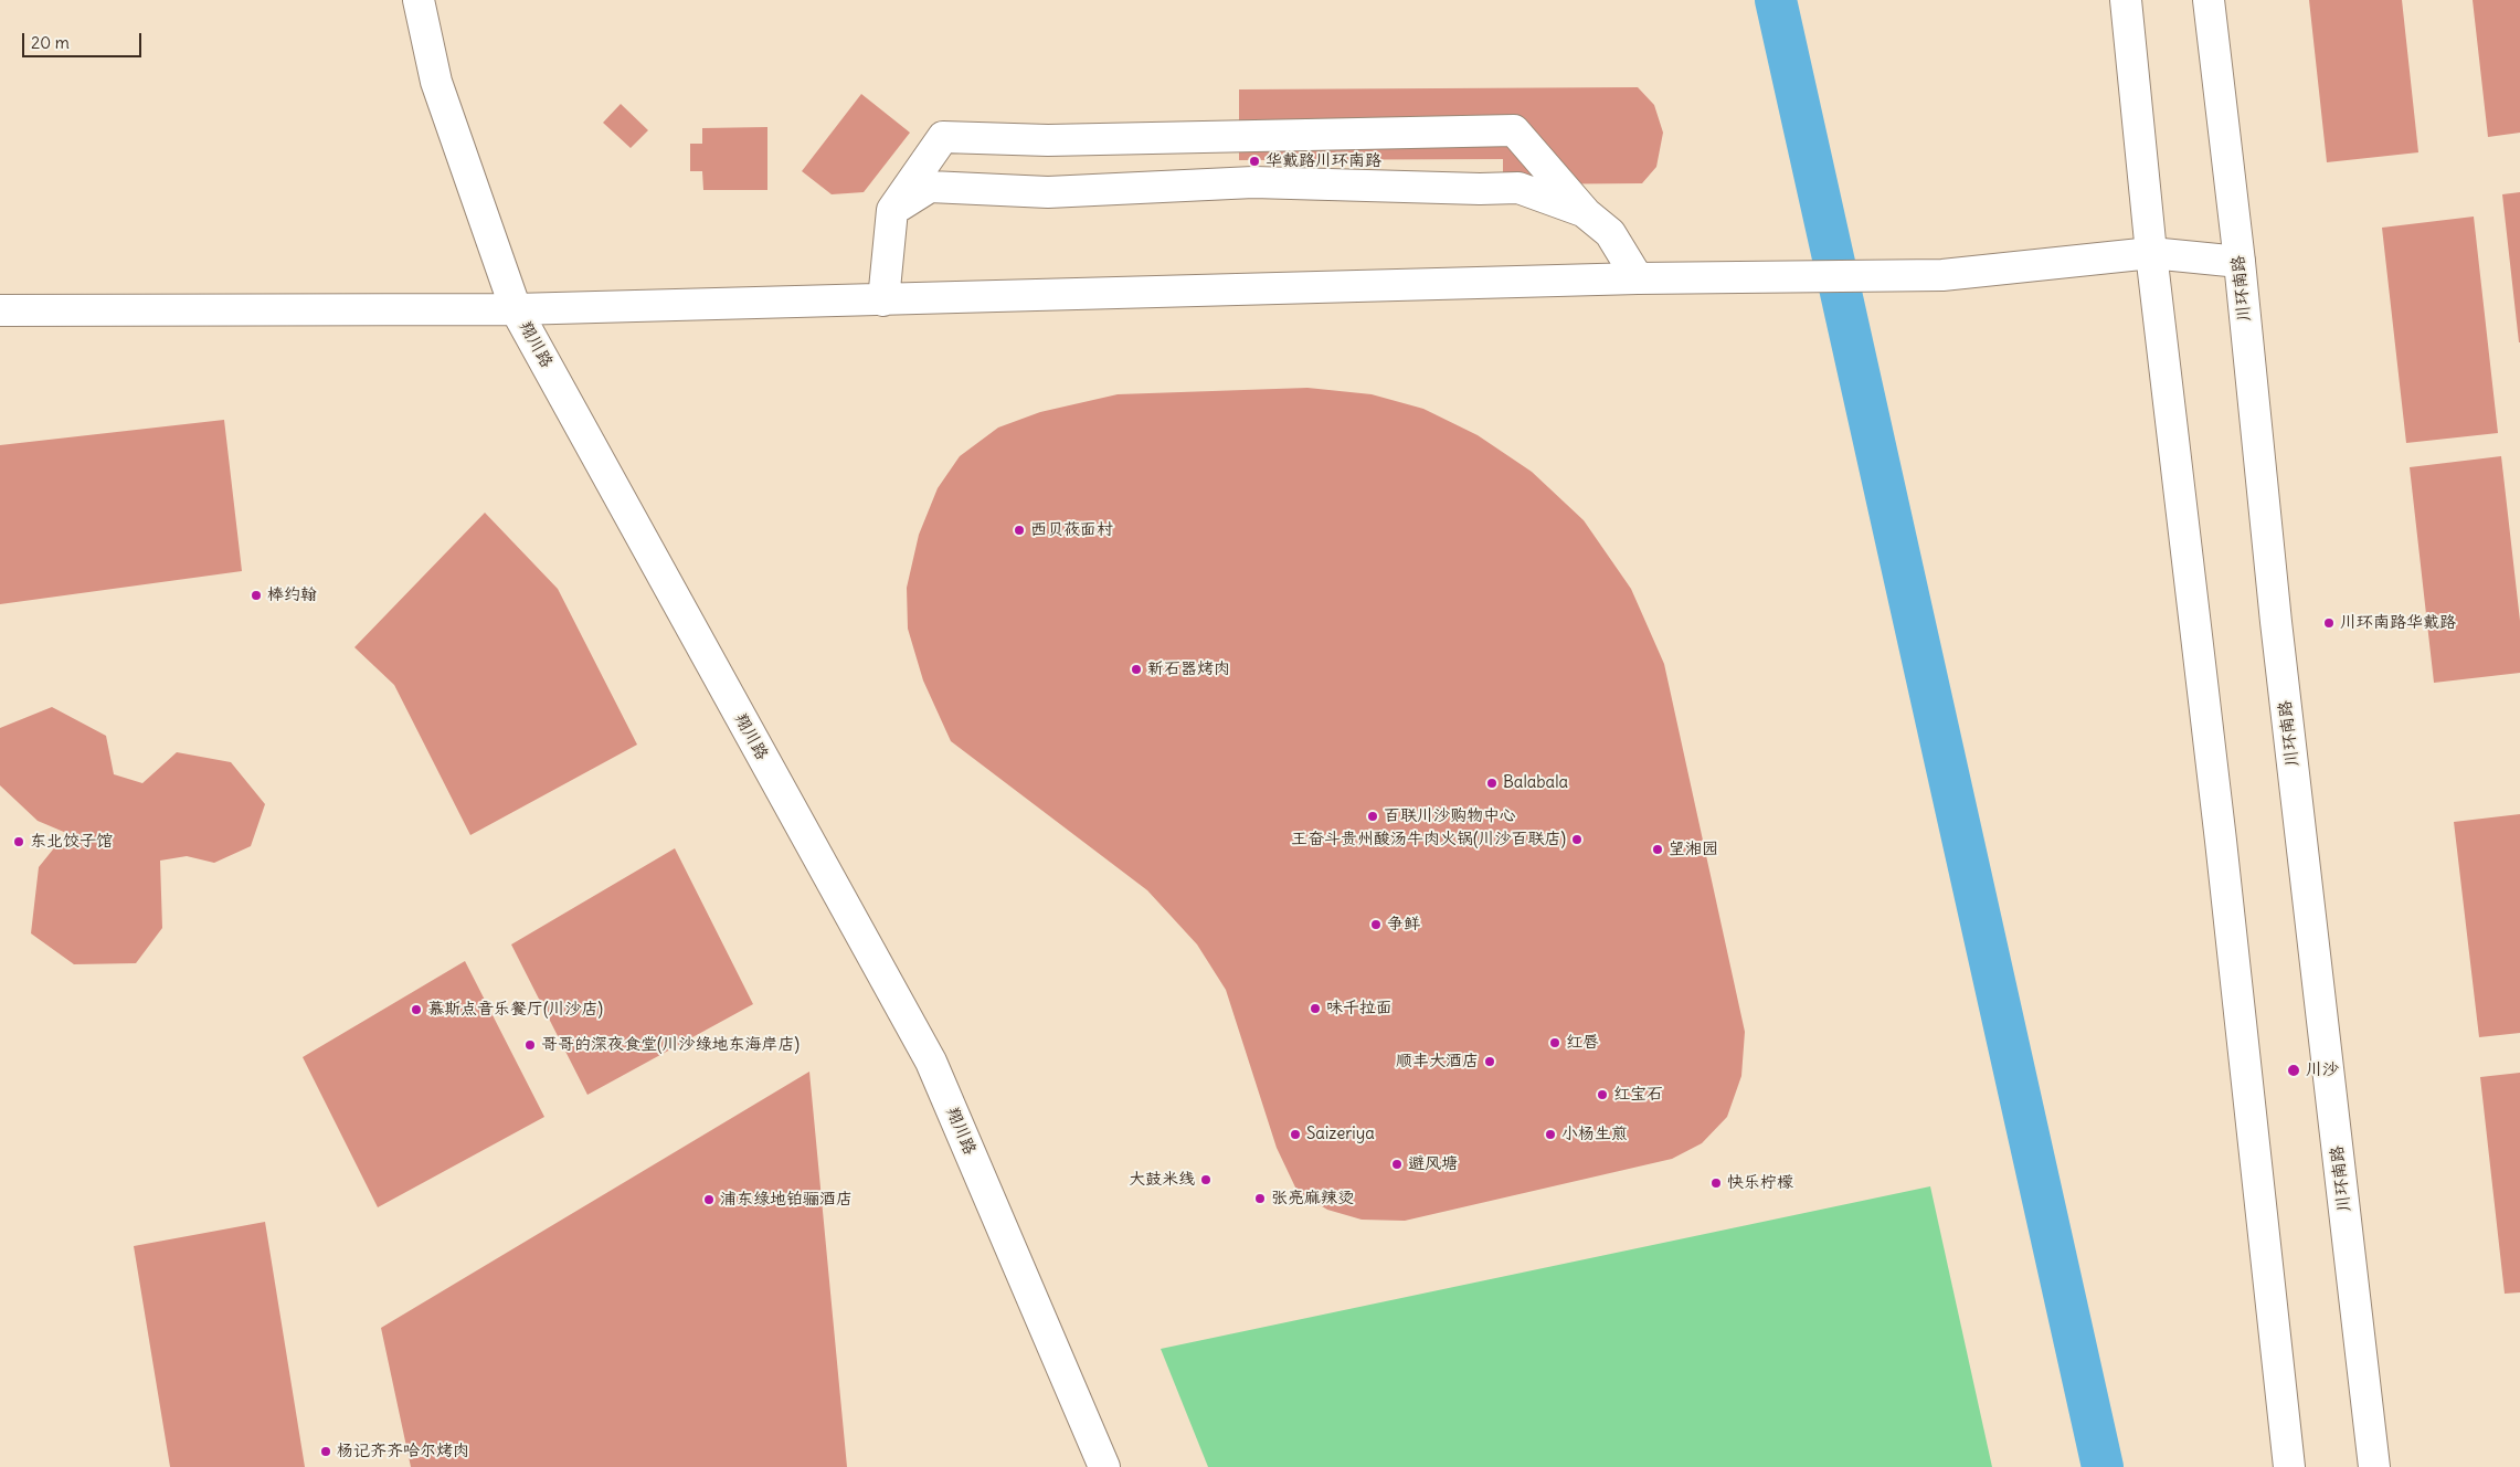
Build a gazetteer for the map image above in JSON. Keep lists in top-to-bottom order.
{
  "streets": {
    "street": ["川环南路", "翔川路"]
  },
  "places": [
    "华戴路川环南路",
    "西贝莜面村",
    "棒约翰",
    "川环南路华戴路",
    "新石器烤肉",
    "Balabala",
    "百联川沙购物中心",
    "王奋斗贵州酸汤牛肉火锅(川沙百联店)",
    "东北饺子馆",
    "望湘园",
    "争鲜",
    "味千拉面",
    "慕斯点音乐餐厅(川沙店)",
    "红唇",
    "哥哥的深夜食堂(川沙绿地东海岸店)",
    "顺丰大酒店",
    "川沙",
    "红宝石",
    "Saizeriya",
    "小杨生煎",
    "避风塘",
    "大鼓米线",
    "快乐柠檬",
    "张亮麻辣烫",
    "浦东绿地铂骊酒店",
    "杨记齐齐哈尔烤肉"
  ],
  "scale_bar": "20 m"
}
